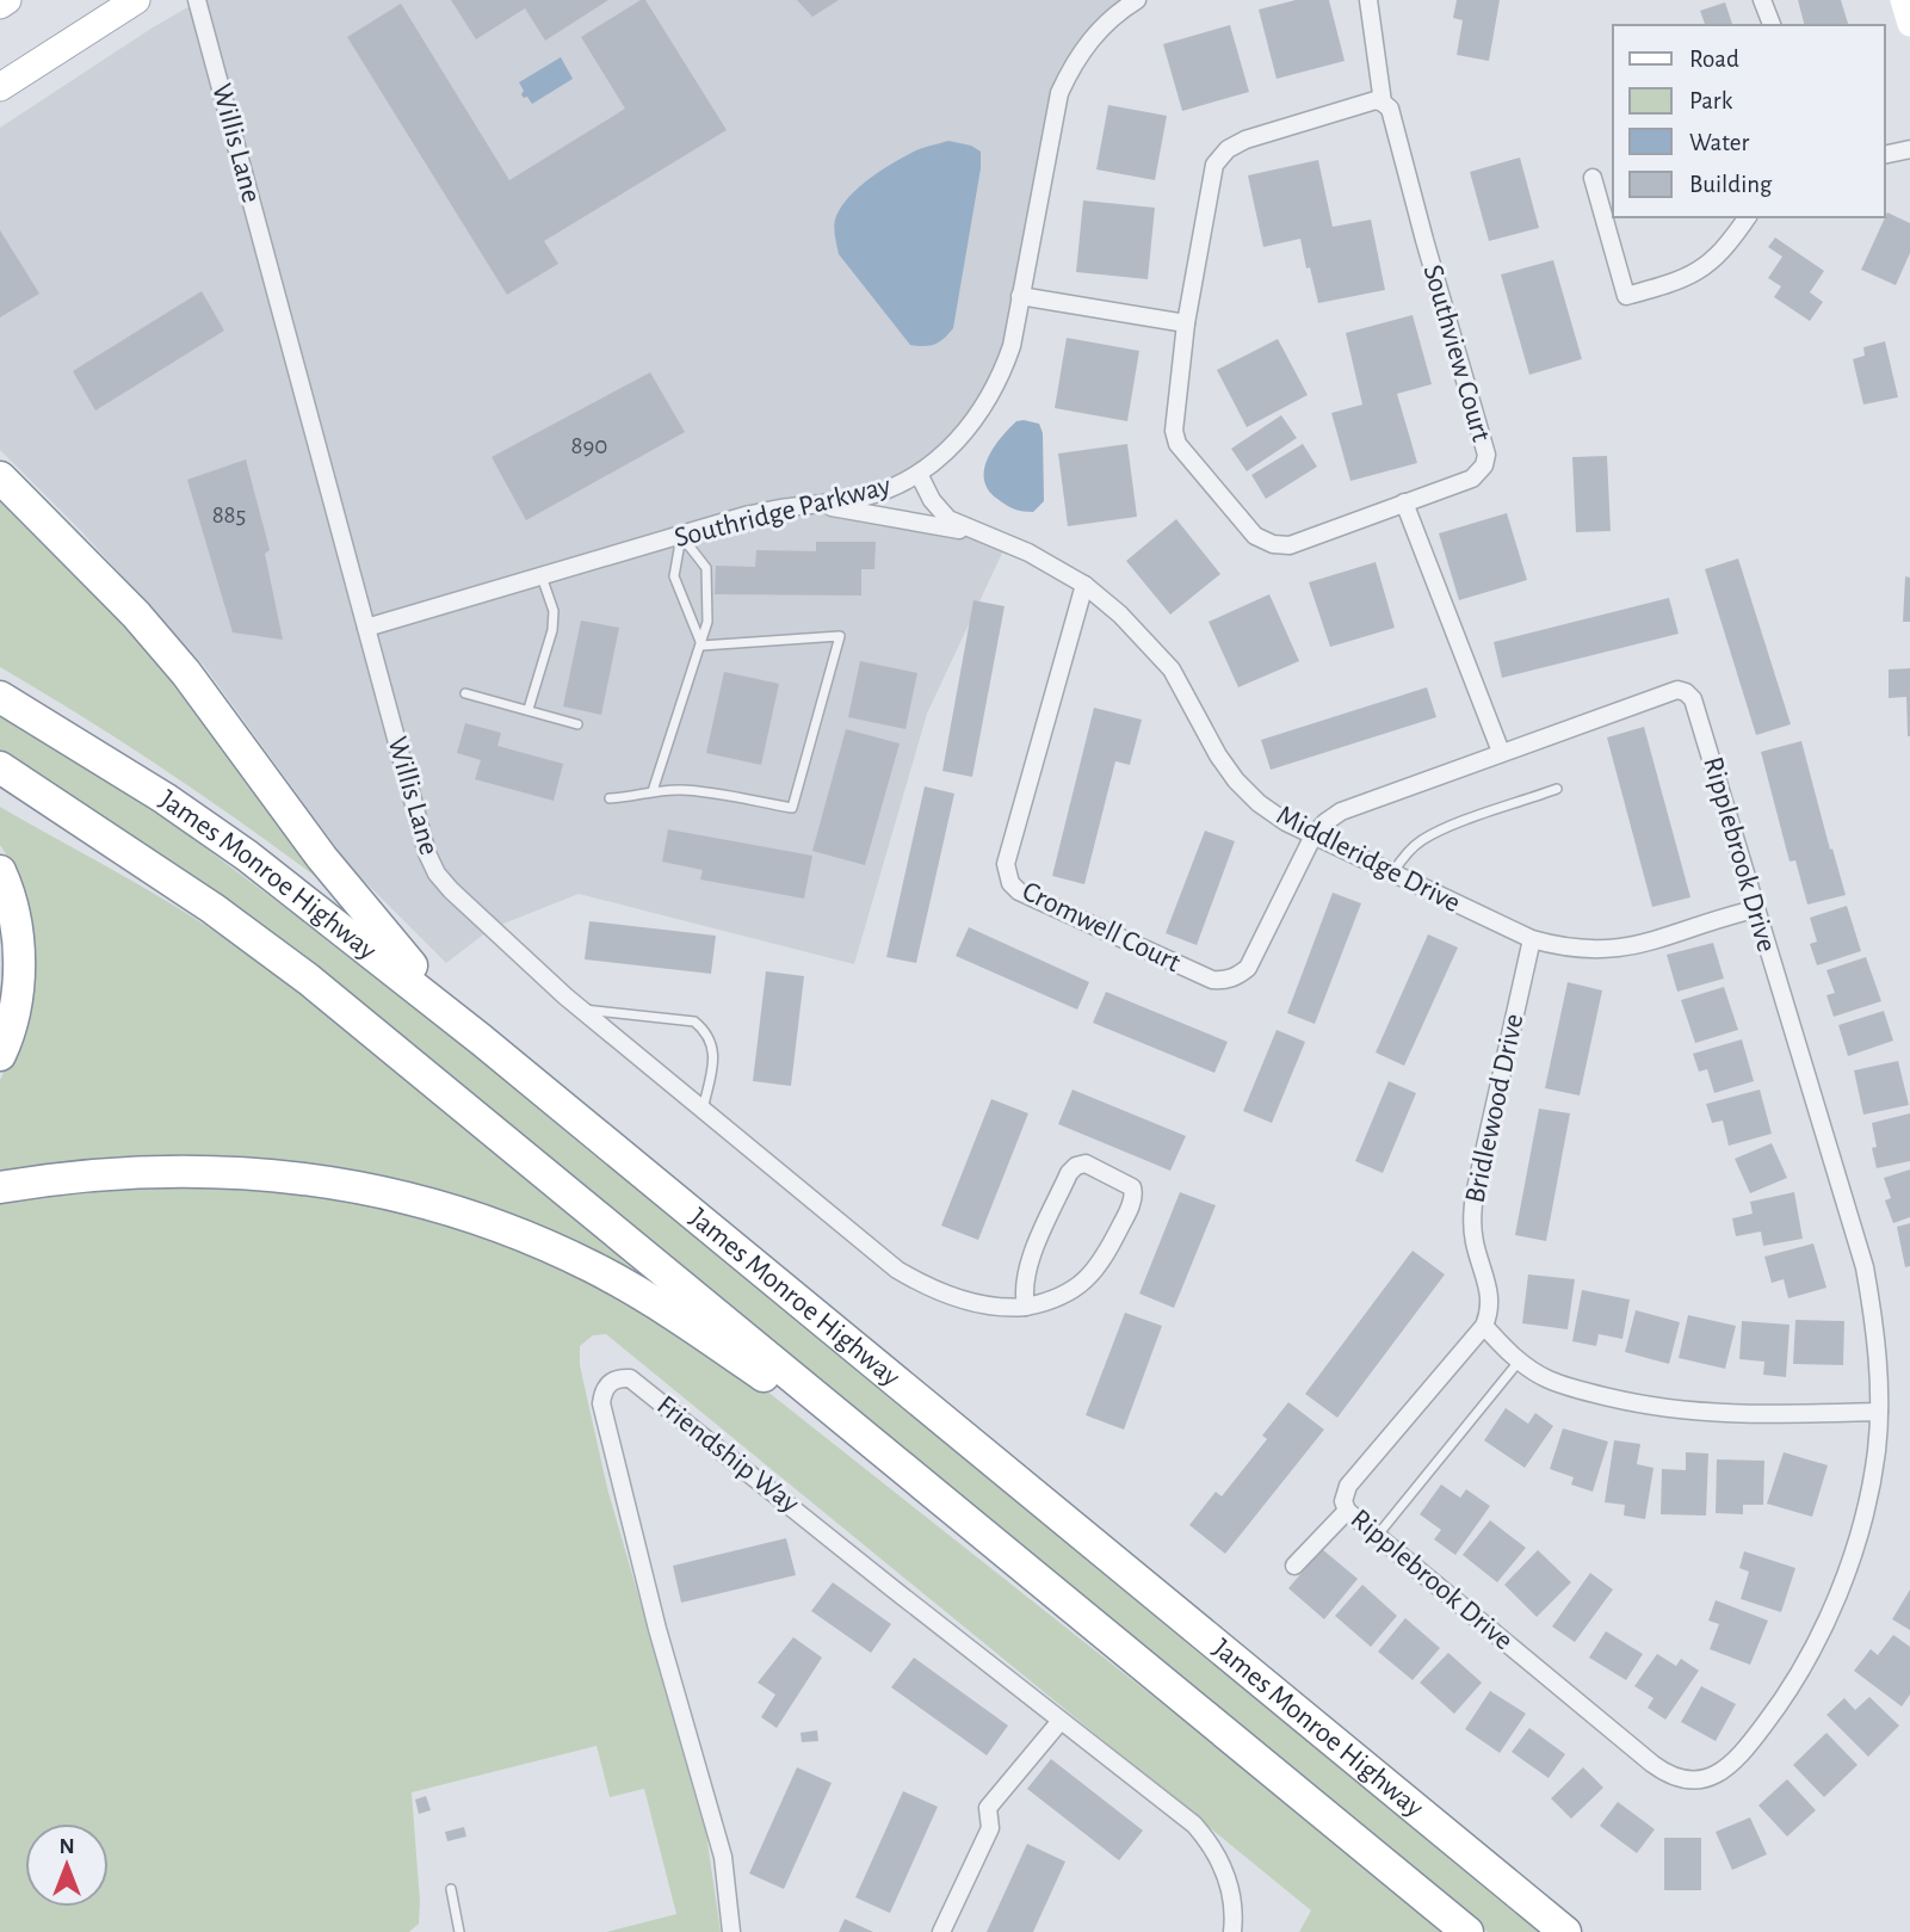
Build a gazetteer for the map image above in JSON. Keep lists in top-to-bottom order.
{
  "streets": {
    "highway": ["James Monroe Highway"],
    "street": [
      "Willis Lane",
      "Southview Court",
      "Southridge Parkway",
      "Ripplebrook Drive",
      "Middleridge Drive",
      "Cromwell Court",
      "Bridlewood Drive",
      "Friendship Way"
    ]
  },
  "crossings": [
    ["Willis Lane", "Southridge Parkway"],
    ["Southridge Parkway", "Middleridge Drive"],
    ["Ripplebrook Drive", "Middleridge Drive"],
    ["Ripplebrook Drive", "Cromwell Court"],
    ["Ripplebrook Drive", "Bridlewood Drive"],
    ["Middleridge Drive", "Cromwell Court"],
    ["Middleridge Drive", "Bridlewood Drive"]
  ],
  "house_numbers": ["890", "885"],
  "legend": [
    "Road",
    "Park",
    "Water",
    "Building"
  ],
  "north": "top"
}
